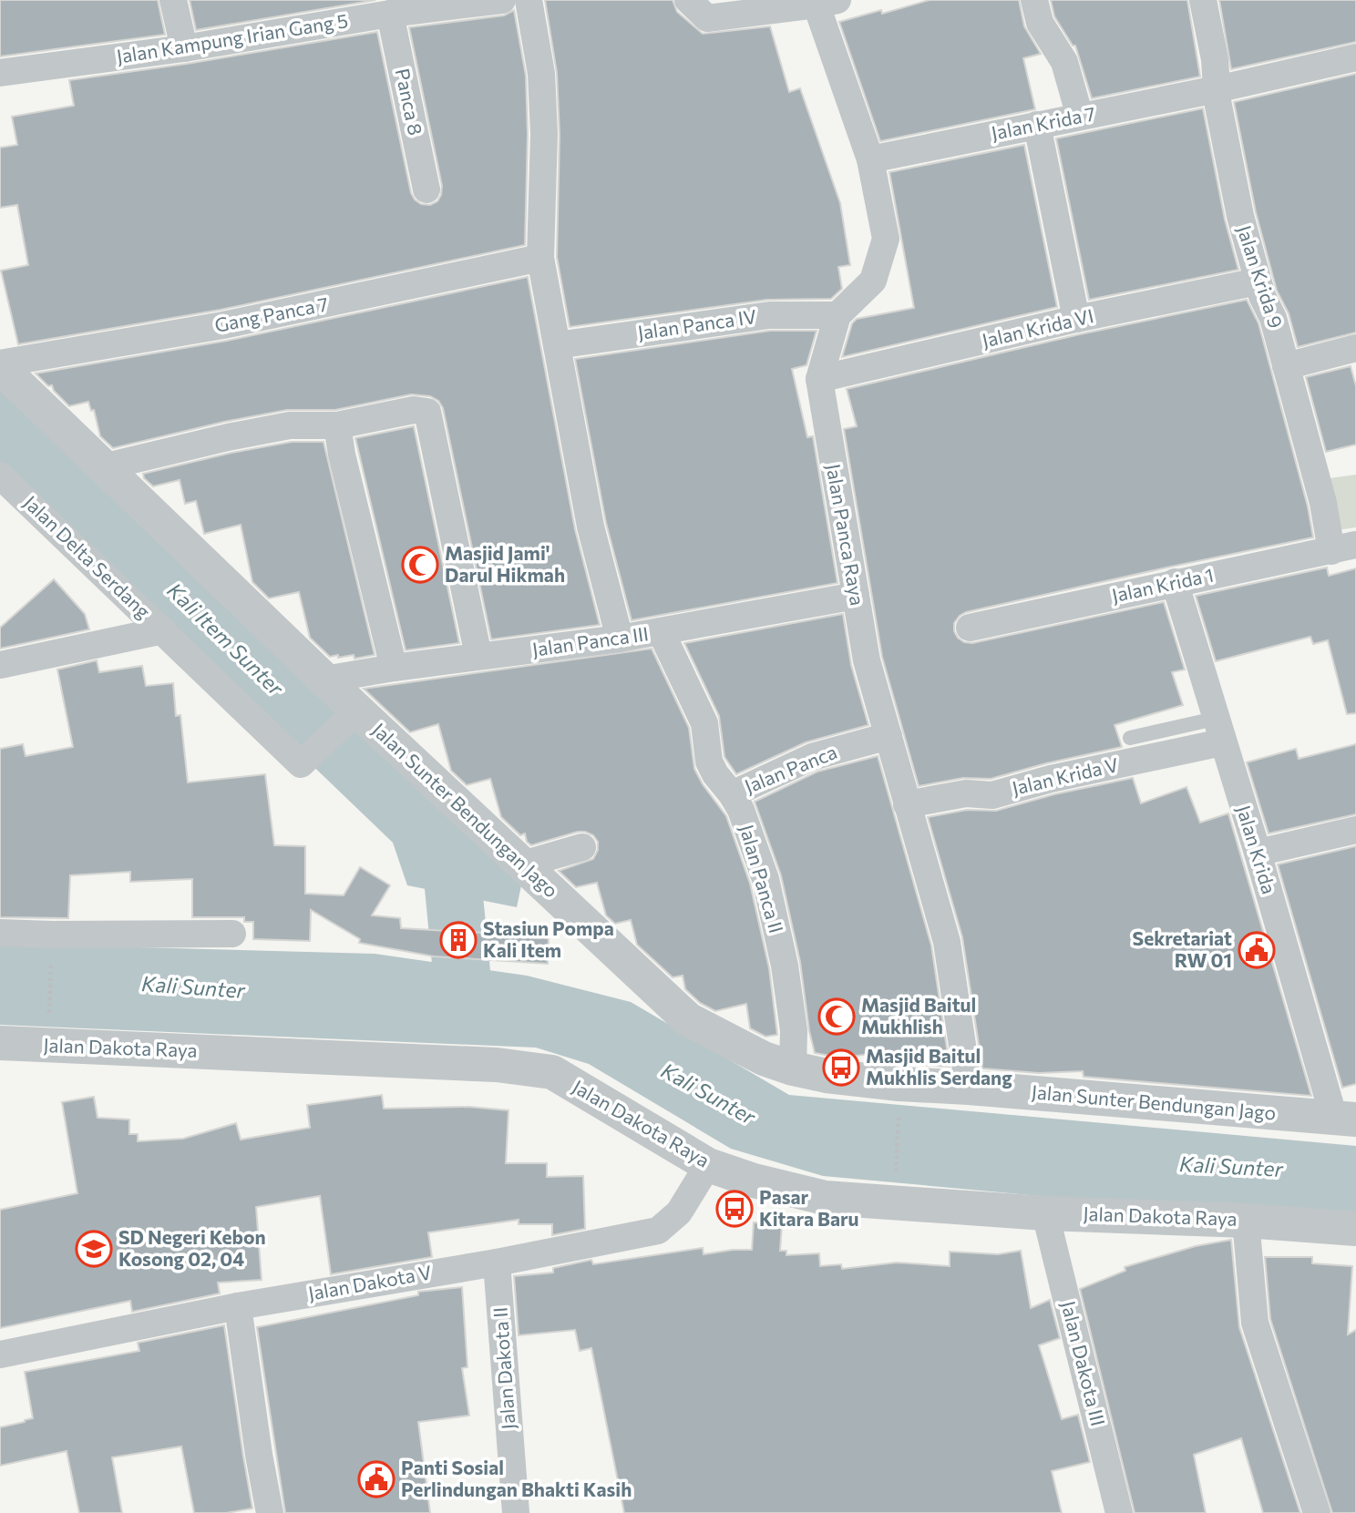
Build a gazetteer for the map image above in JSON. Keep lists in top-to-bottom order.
{
  "streets": {
    "street": [
      "Jalan Kampung Irian Gang 5",
      "Panca 8",
      "Jalan Krida 7",
      "Jalan Krida 9",
      "Gang Panca 7",
      "Jalan Panca IV",
      "Jalan Krida VI",
      "Jalan Panca Raya",
      "Jalan Delta Serdang",
      "Jalan Krida 1",
      "Jalan Panca III",
      "Jalan Panca",
      "Jalan Krida V",
      "Jalan Sunter Bendungan Jago",
      "Jalan Krida",
      "Jalan Panca II",
      "Jalan Dakota Raya",
      "Jalan Dakota V",
      "Jalan Dakota III",
      "Jalan Dakota II"
    ]
  },
  "crossings": [
    ["Jalan Kampung Irian Gang 5", "Panca 8"],
    ["Jalan Krida 7", "Jalan Krida 9"],
    ["Jalan Krida 7", "Jalan Panca Raya"],
    ["Jalan Krida 9", "Jalan Krida VI"],
    ["Jalan Krida 9", "Jalan Krida 1"],
    ["Gang Panca 7", "Jalan Sunter Bendungan Jago"],
    ["Jalan Panca IV", "Jalan Panca Raya"],
    ["Jalan Krida VI", "Jalan Panca Raya"],
    ["Jalan Panca Raya", "Jalan Panca III"],
    ["Jalan Panca Raya", "Jalan Panca"],
    ["Jalan Panca Raya", "Jalan Krida V"],
    ["Jalan Panca Raya", "Jalan Sunter Bendungan Jago"],
    ["Jalan Krida 1", "Jalan Krida"],
    ["Jalan Panca III", "Jalan Sunter Bendungan Jago"],
    ["Jalan Panca III", "Jalan Panca II"],
    ["Jalan Panca", "Jalan Panca II"],
    ["Jalan Krida V", "Jalan Krida"],
    ["Jalan Sunter Bendungan Jago", "Jalan Krida"],
    ["Jalan Sunter Bendungan Jago", "Jalan Panca II"],
    ["Jalan Dakota Raya", "Jalan Dakota V"],
    ["Jalan Dakota Raya", "Jalan Dakota III"],
    ["Jalan Dakota V", "Jalan Dakota II"]
  ],
  "water": ["Kali Item Sunter", "Kali Sunter"],
  "places": {
    "mosque": ["Masjid Jami' Darul Hikmah", "Masjid Baitul Mukhlish"],
    "building": ["Stasiun Pompa Kali Item"],
    "public building": ["Sekretariat RW 01", "Panti Sosial Perlindungan Bhakti Kasih"],
    "bus stop": ["Masjid Baitul Mukhlis Serdang", "Pasar Kitara Baru"],
    "school or university": ["SD Negeri Kebon Kosong 02, 04"]
  }
}
